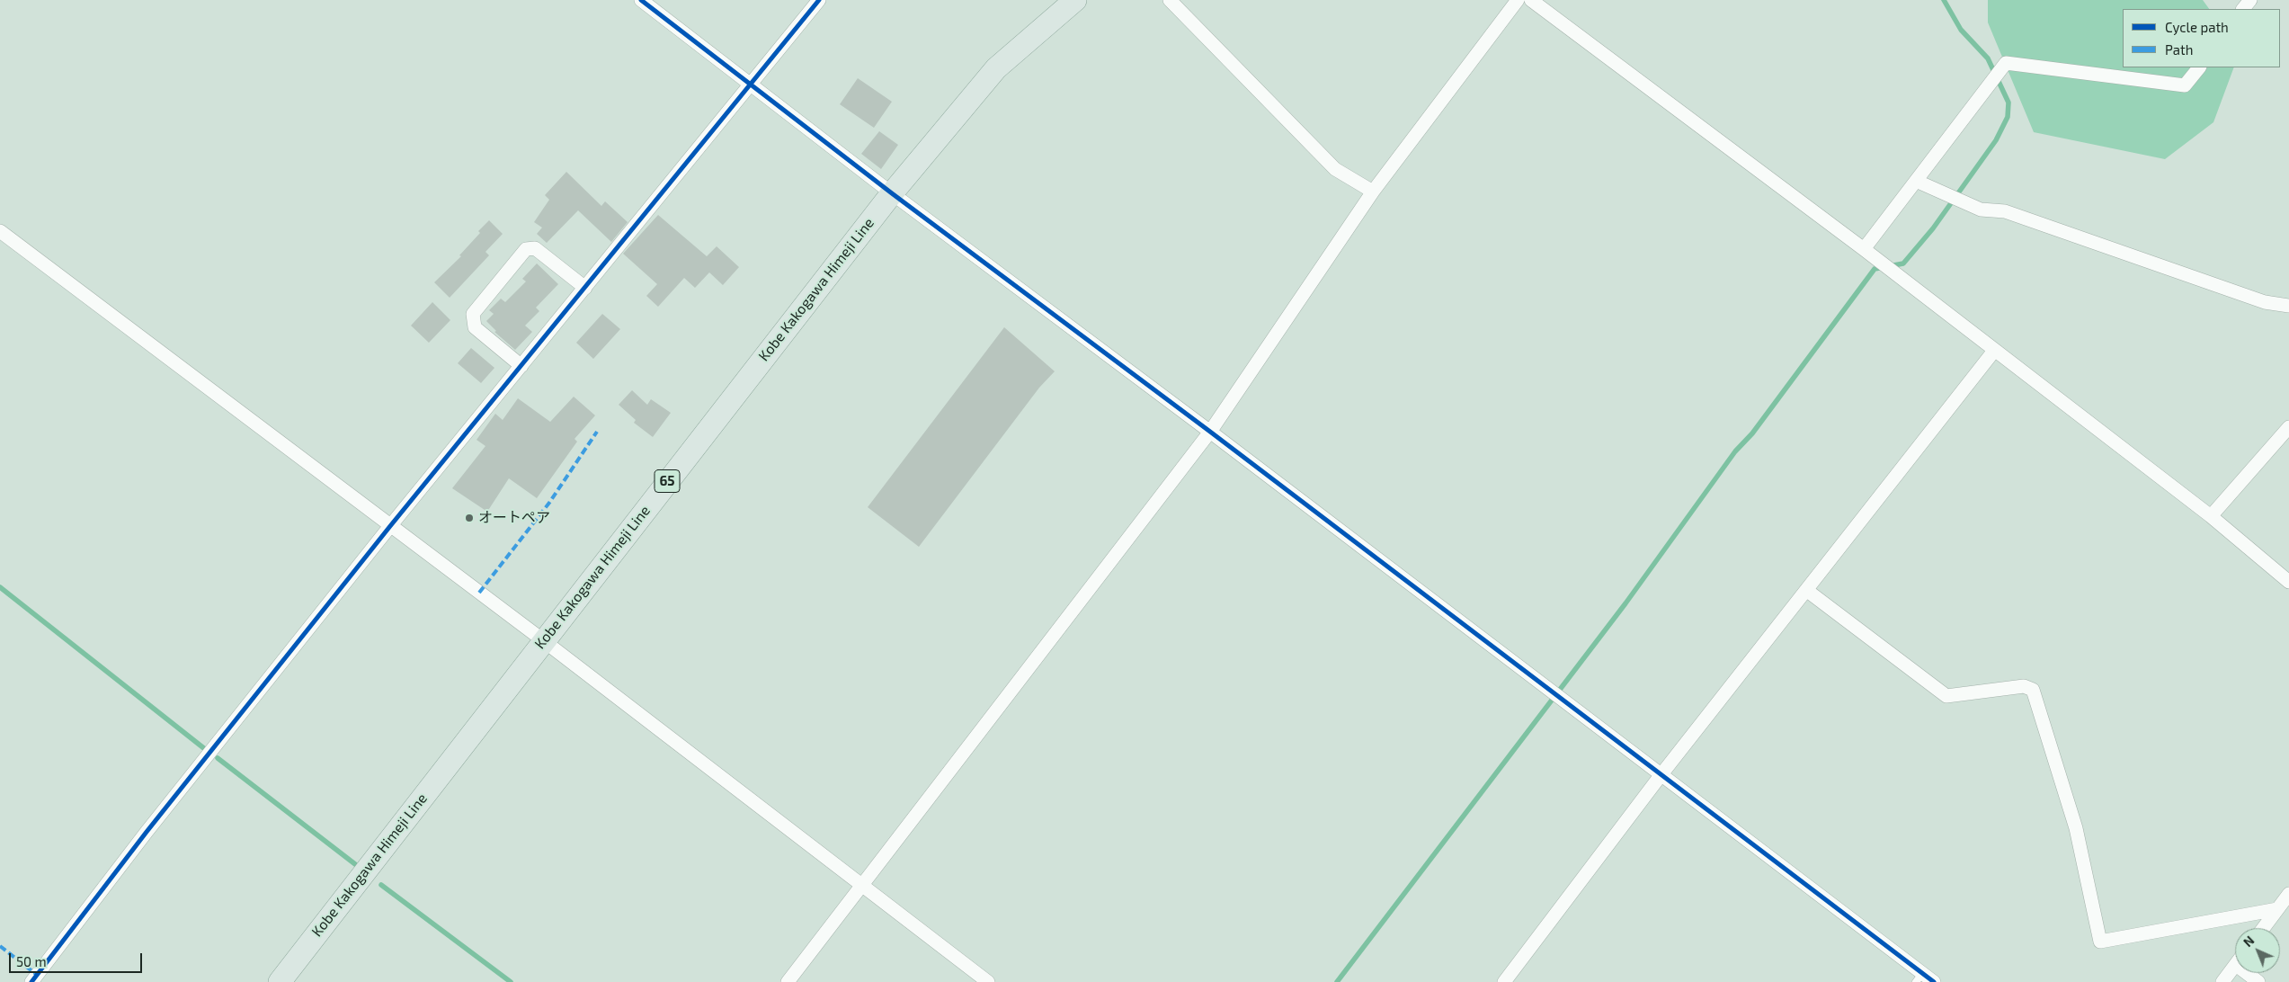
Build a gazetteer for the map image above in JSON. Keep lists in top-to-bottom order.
{
  "streets": {
    "main road": ["Kobe Kakogawa Himeji Line", "65"]
  },
  "places": ["オートペア"],
  "legend": ["Cycle path", "Path"],
  "scale_bar": "50 m",
  "north": "top left"
}
